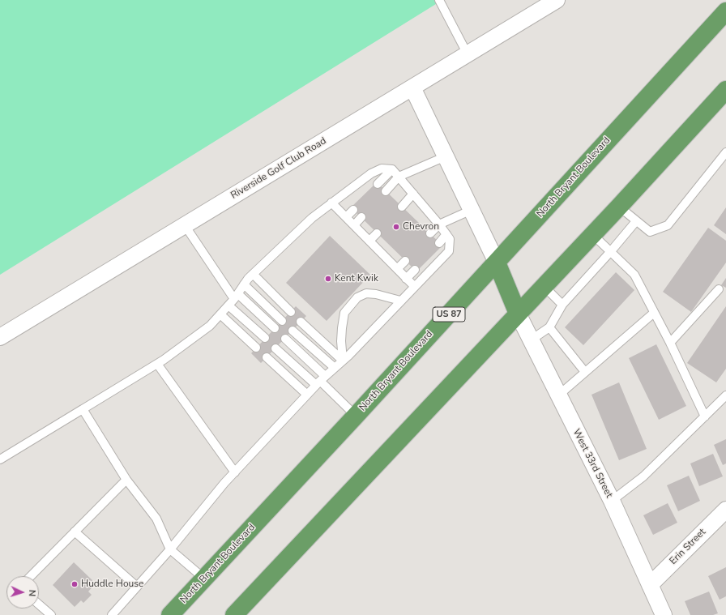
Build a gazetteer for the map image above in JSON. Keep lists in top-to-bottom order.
{
  "streets": {
    "highway": ["North Bryant Boulevard", "US 87"],
    "street": ["Riverside Golf Club Road", "West 33rd Street", "Erin Street"]
  },
  "crossings": [
    ["West 33rd Street", "Erin Street"]
  ],
  "places": ["Chevron", "Kent Kwik", "Huddle House"],
  "north": "right"
}
